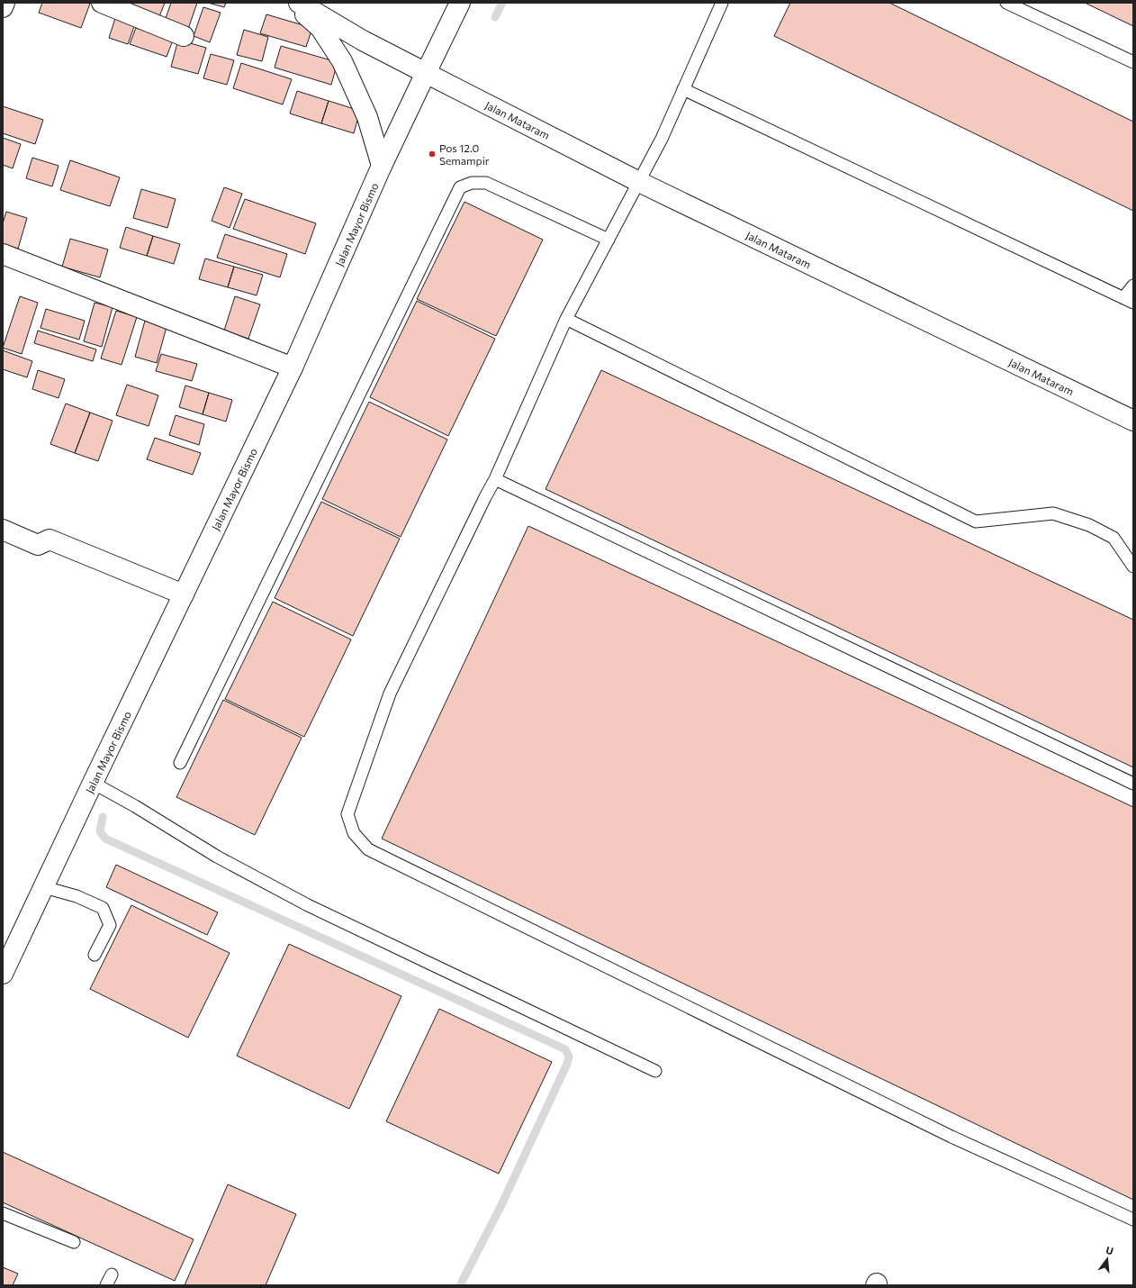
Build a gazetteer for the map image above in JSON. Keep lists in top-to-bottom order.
{
  "streets": {
    "main road": ["Jalan Mataram", "Jalan Mayor Bismo"]
  },
  "crossings": [
    ["Jalan Mataram", "Jalan Mayor Bismo"]
  ],
  "places": ["Pos 12.0 Semampir"],
  "north": "top"
}
